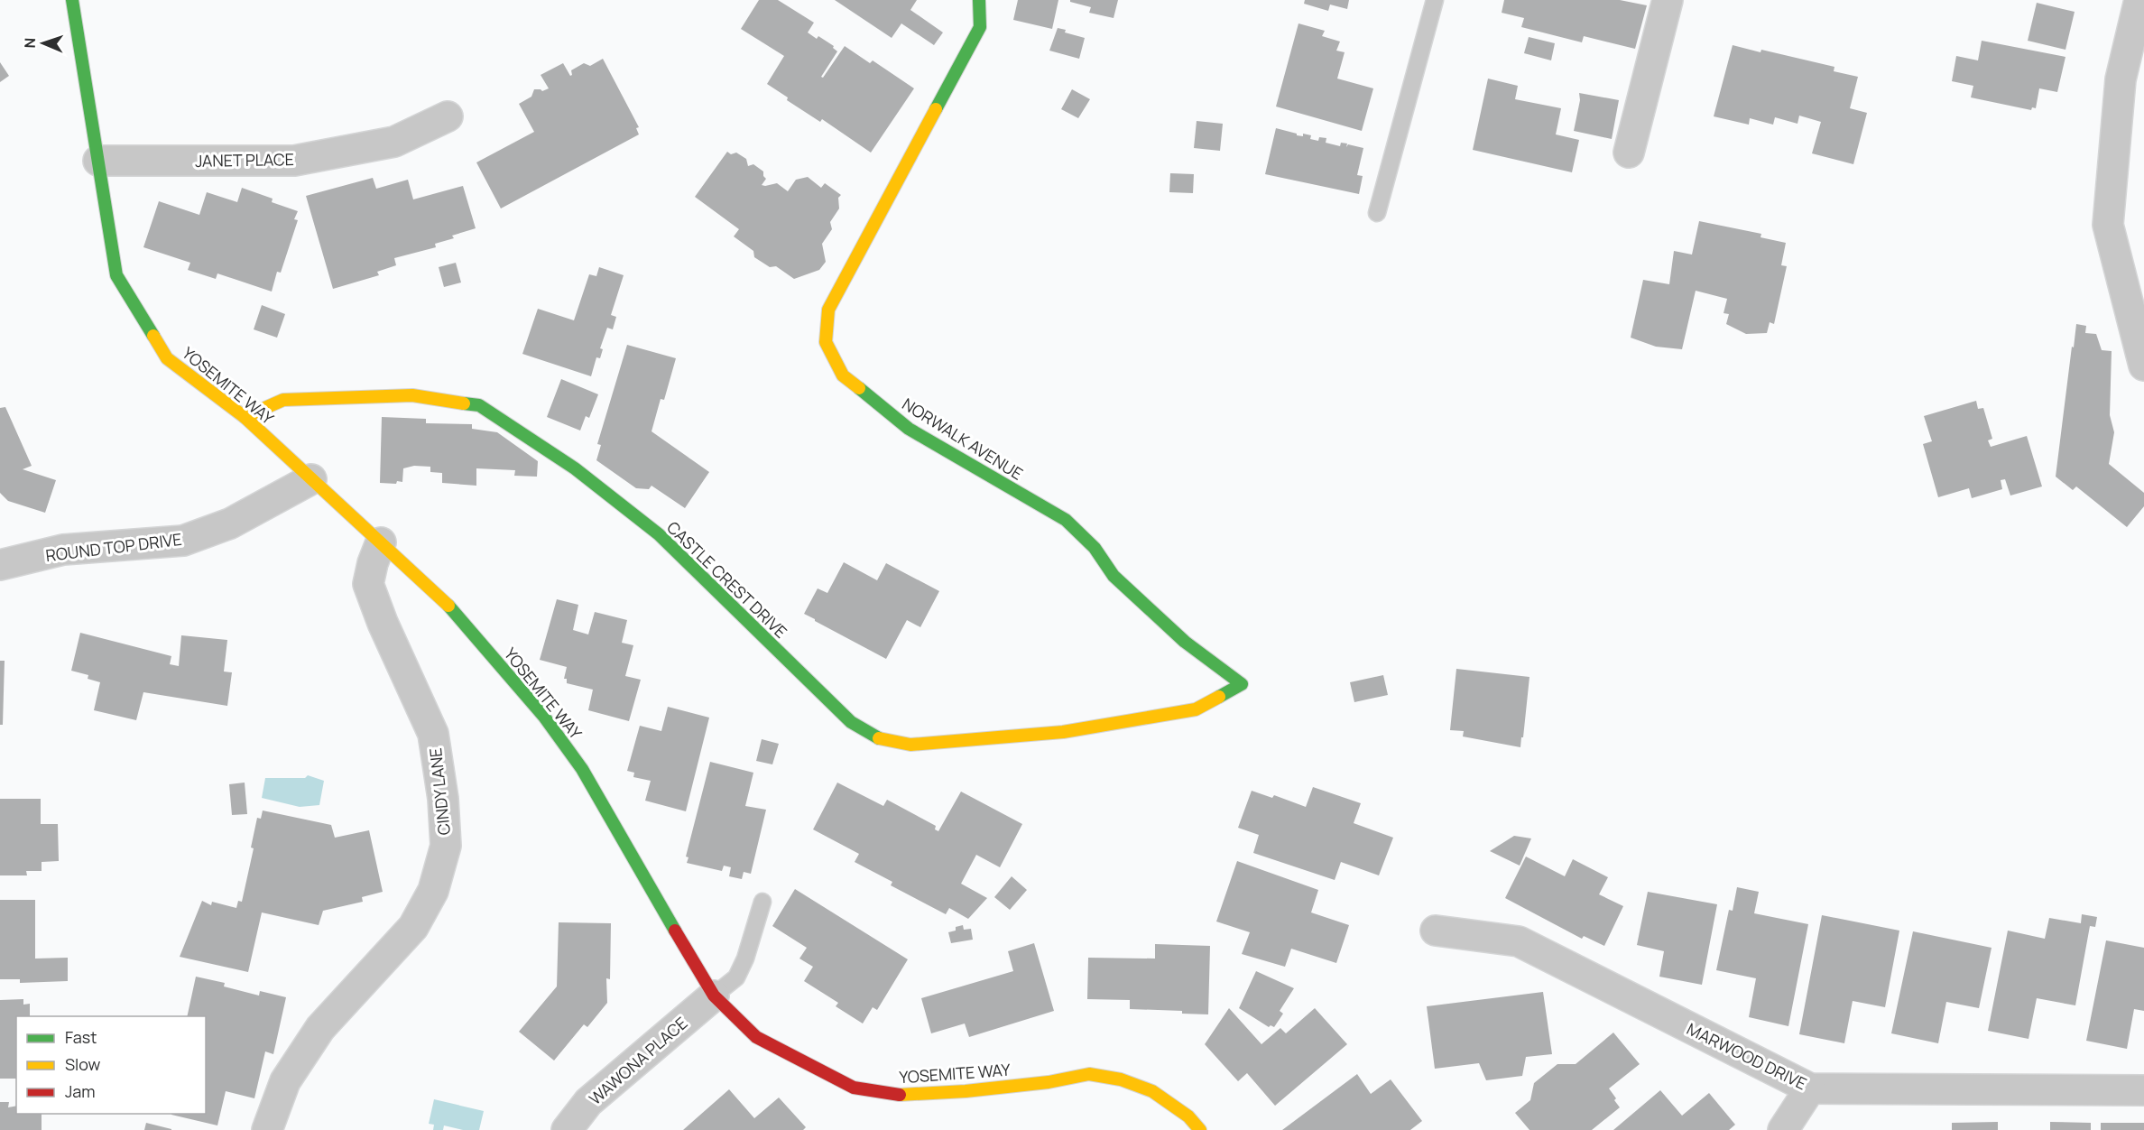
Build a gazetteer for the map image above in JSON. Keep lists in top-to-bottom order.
{
  "streets": {
    "street": [
      "JANET PLACE",
      "YOSEMITE WAY",
      "NORWALK AVENUE",
      "ROUND TOP DRIVE",
      "CASTLE CREST DRIVE",
      "CINDY LANE",
      "MARWOOD DRIVE",
      "WAWONA PLACE"
    ]
  },
  "crossings": [
    ["JANET PLACE", "YOSEMITE WAY"],
    ["YOSEMITE WAY", "ROUND TOP DRIVE"],
    ["YOSEMITE WAY", "CASTLE CREST DRIVE"],
    ["YOSEMITE WAY", "CINDY LANE"],
    ["YOSEMITE WAY", "WAWONA PLACE"],
    ["NORWALK AVENUE", "CASTLE CREST DRIVE"]
  ],
  "legend": ["Fast", "Slow", "Jam"],
  "north": "left"
}
